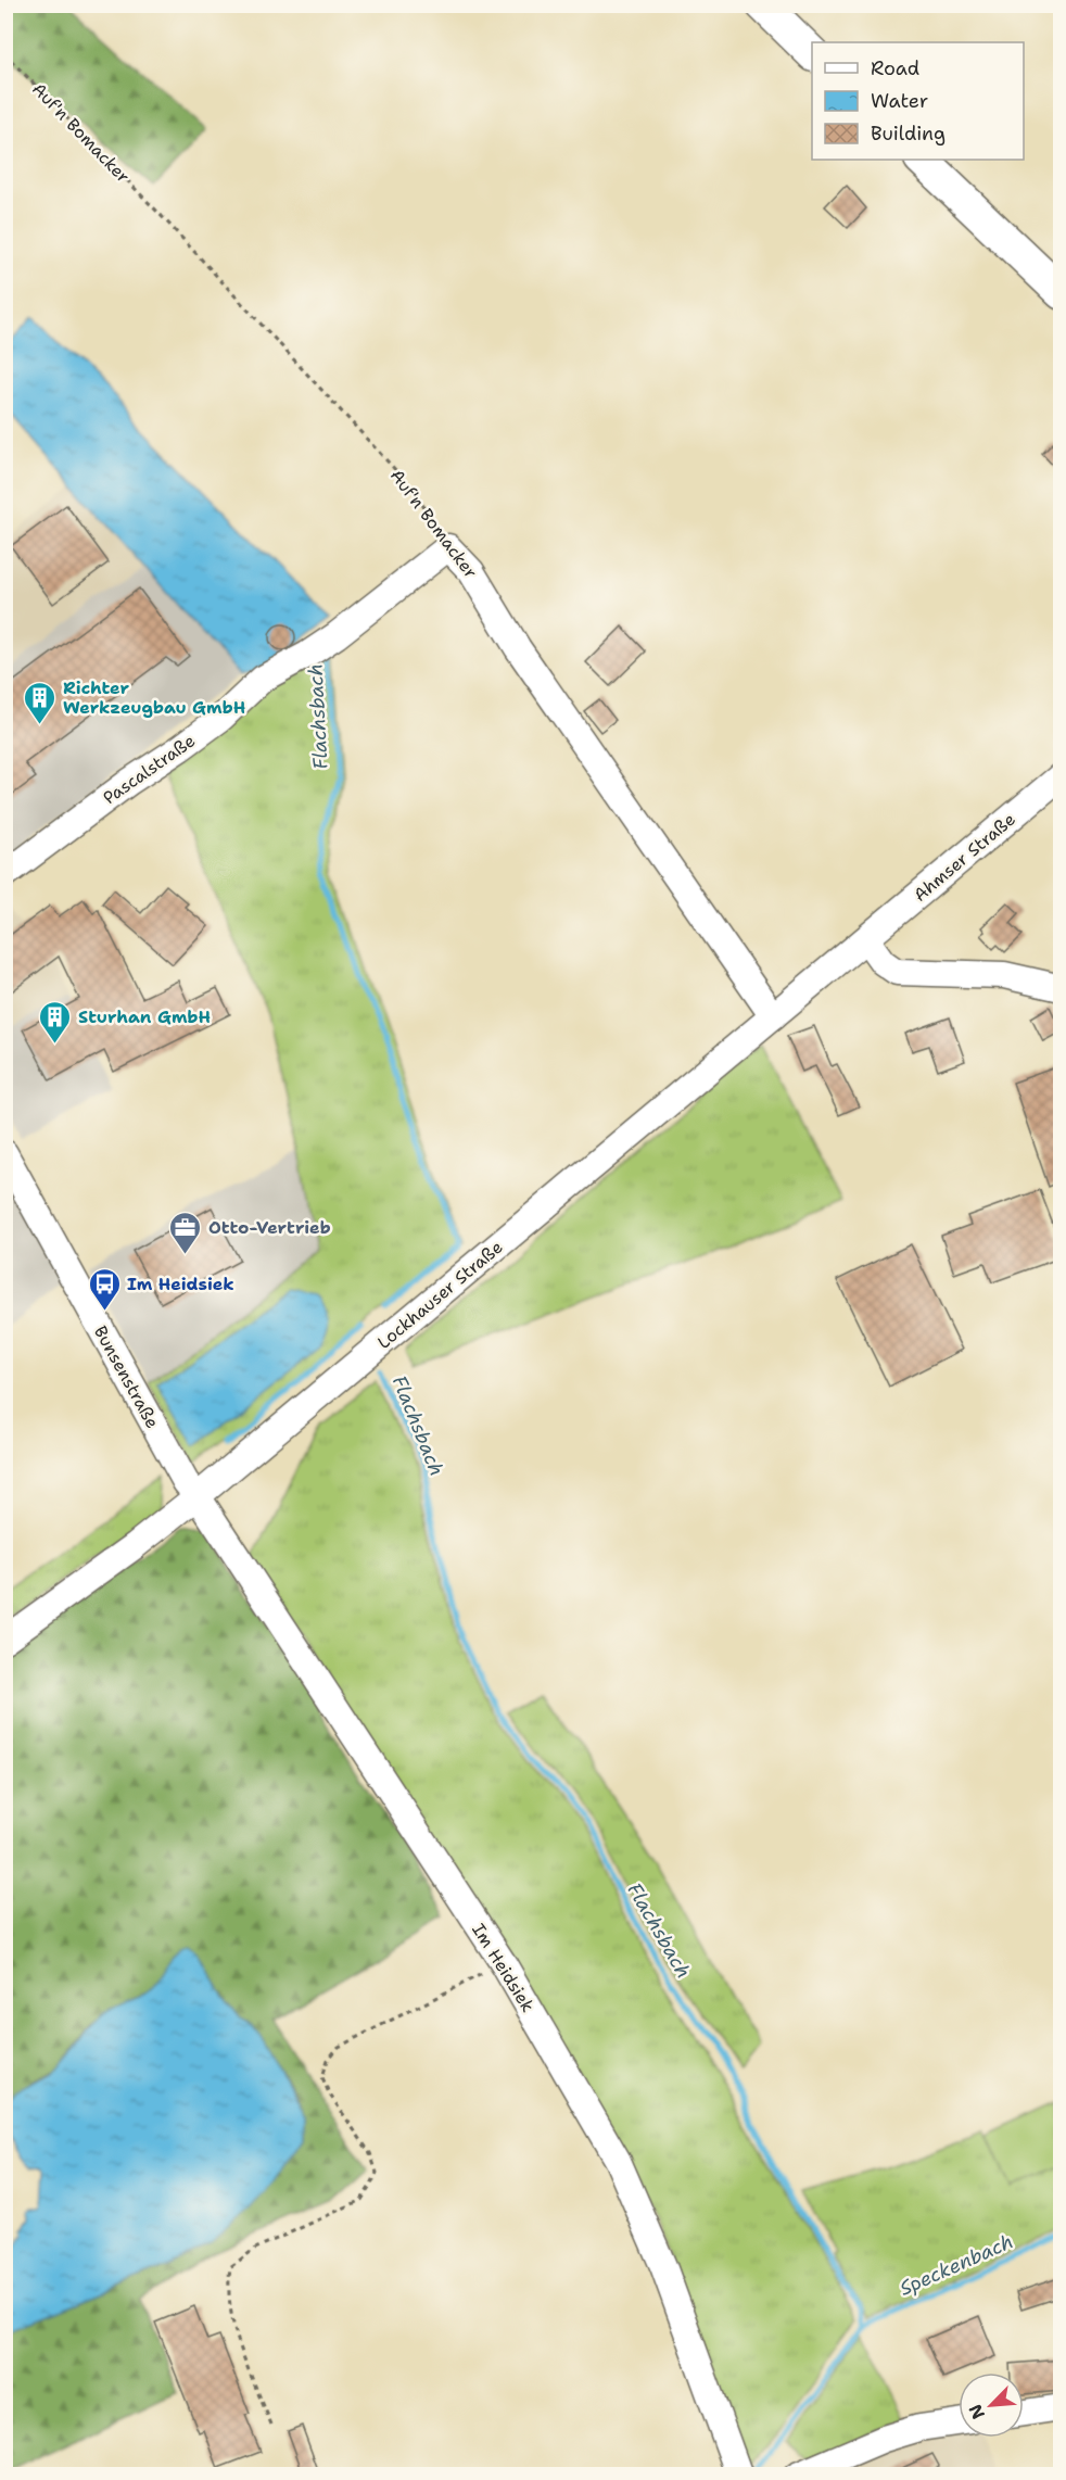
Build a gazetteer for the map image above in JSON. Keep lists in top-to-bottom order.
{
  "streets": {
    "street": [
      "Auf'n Bomacker",
      "Pascalstraße",
      "Ahmser Straße",
      "Lockhauser Straße",
      "Bunsenstraße",
      "Im Heidsiek"
    ]
  },
  "crossings": [
    ["Auf'n Bomacker", "Pascalstraße"],
    ["Auf'n Bomacker", "Lockhauser Straße"],
    ["Ahmser Straße", "Lockhauser Straße"],
    ["Lockhauser Straße", "Bunsenstraße"],
    ["Lockhauser Straße", "Im Heidsiek"],
    ["Bunsenstraße", "Im Heidsiek"]
  ],
  "water": ["Flachsbach", "Speckenbach"],
  "places": {
    "building": ["Richter Werkzeugbau GmbH", "Sturhan GmbH"],
    "office": ["Otto-Vertrieb"],
    "bus stop": ["Im Heidsiek"]
  },
  "legend": ["Road", "Water", "Building"],
  "north": "bottom left"
}
